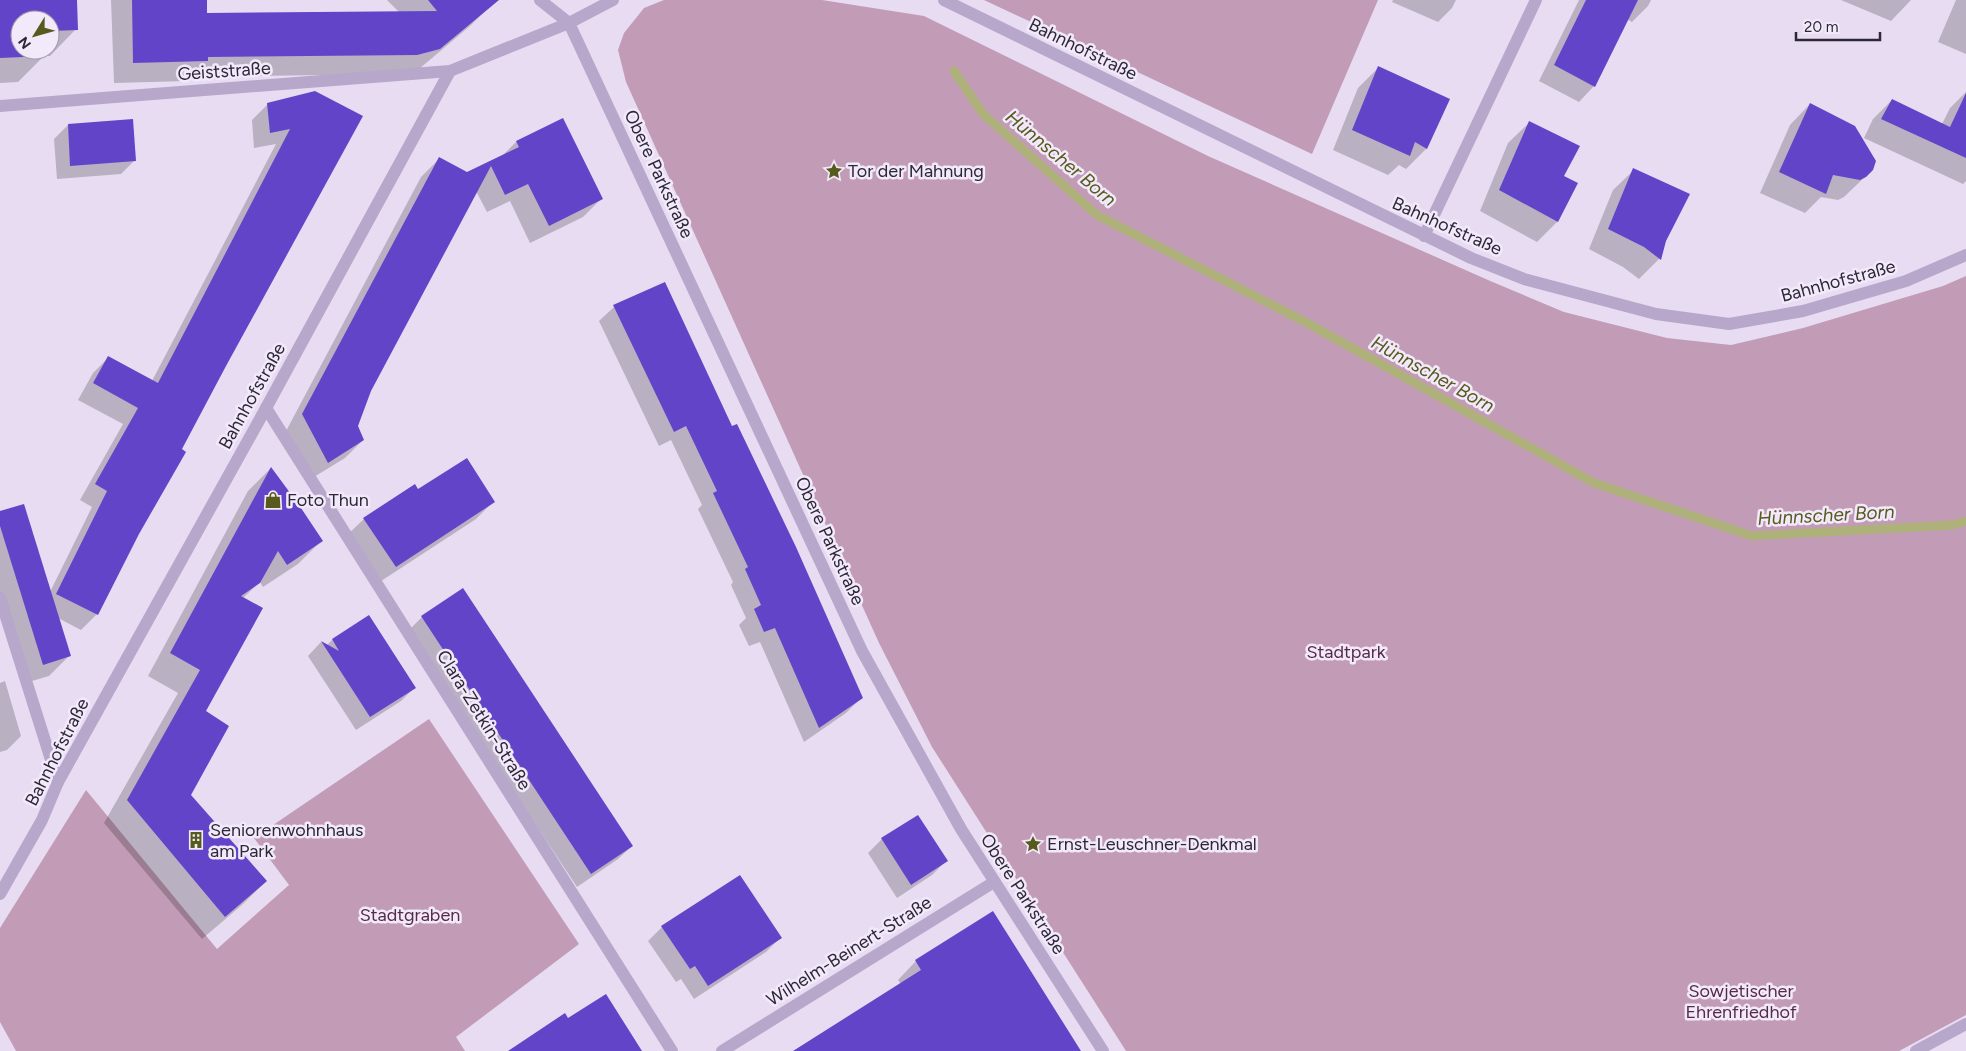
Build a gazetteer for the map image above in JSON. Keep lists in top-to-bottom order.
{
  "streets": {
    "street": [
      "Bahnhofstraße",
      "Geiststraße",
      "Obere Parkstraße",
      "Clara-Zetkin-Straße",
      "Wilhelm-Beinert-Straße"
    ]
  },
  "crossings": [
    ["Bahnhofstraße", "Geiststraße"],
    ["Bahnhofstraße", "Clara-Zetkin-Straße"],
    ["Obere Parkstraße", "Wilhelm-Beinert-Straße"]
  ],
  "water": ["Hünnscher Born"],
  "parks": ["Stadtpark", "Stadtgraben", "Sowjetischer Ehrenfriedhof"],
  "places": {
    "place": ["Tor der Mahnung", "Ernst-Leuschner-Denkmal"],
    "shop": ["Foto Thun"],
    "building": ["Seniorenwohnhaus am Park"]
  },
  "scale_bar": "20 m",
  "north": "bottom left"
}
